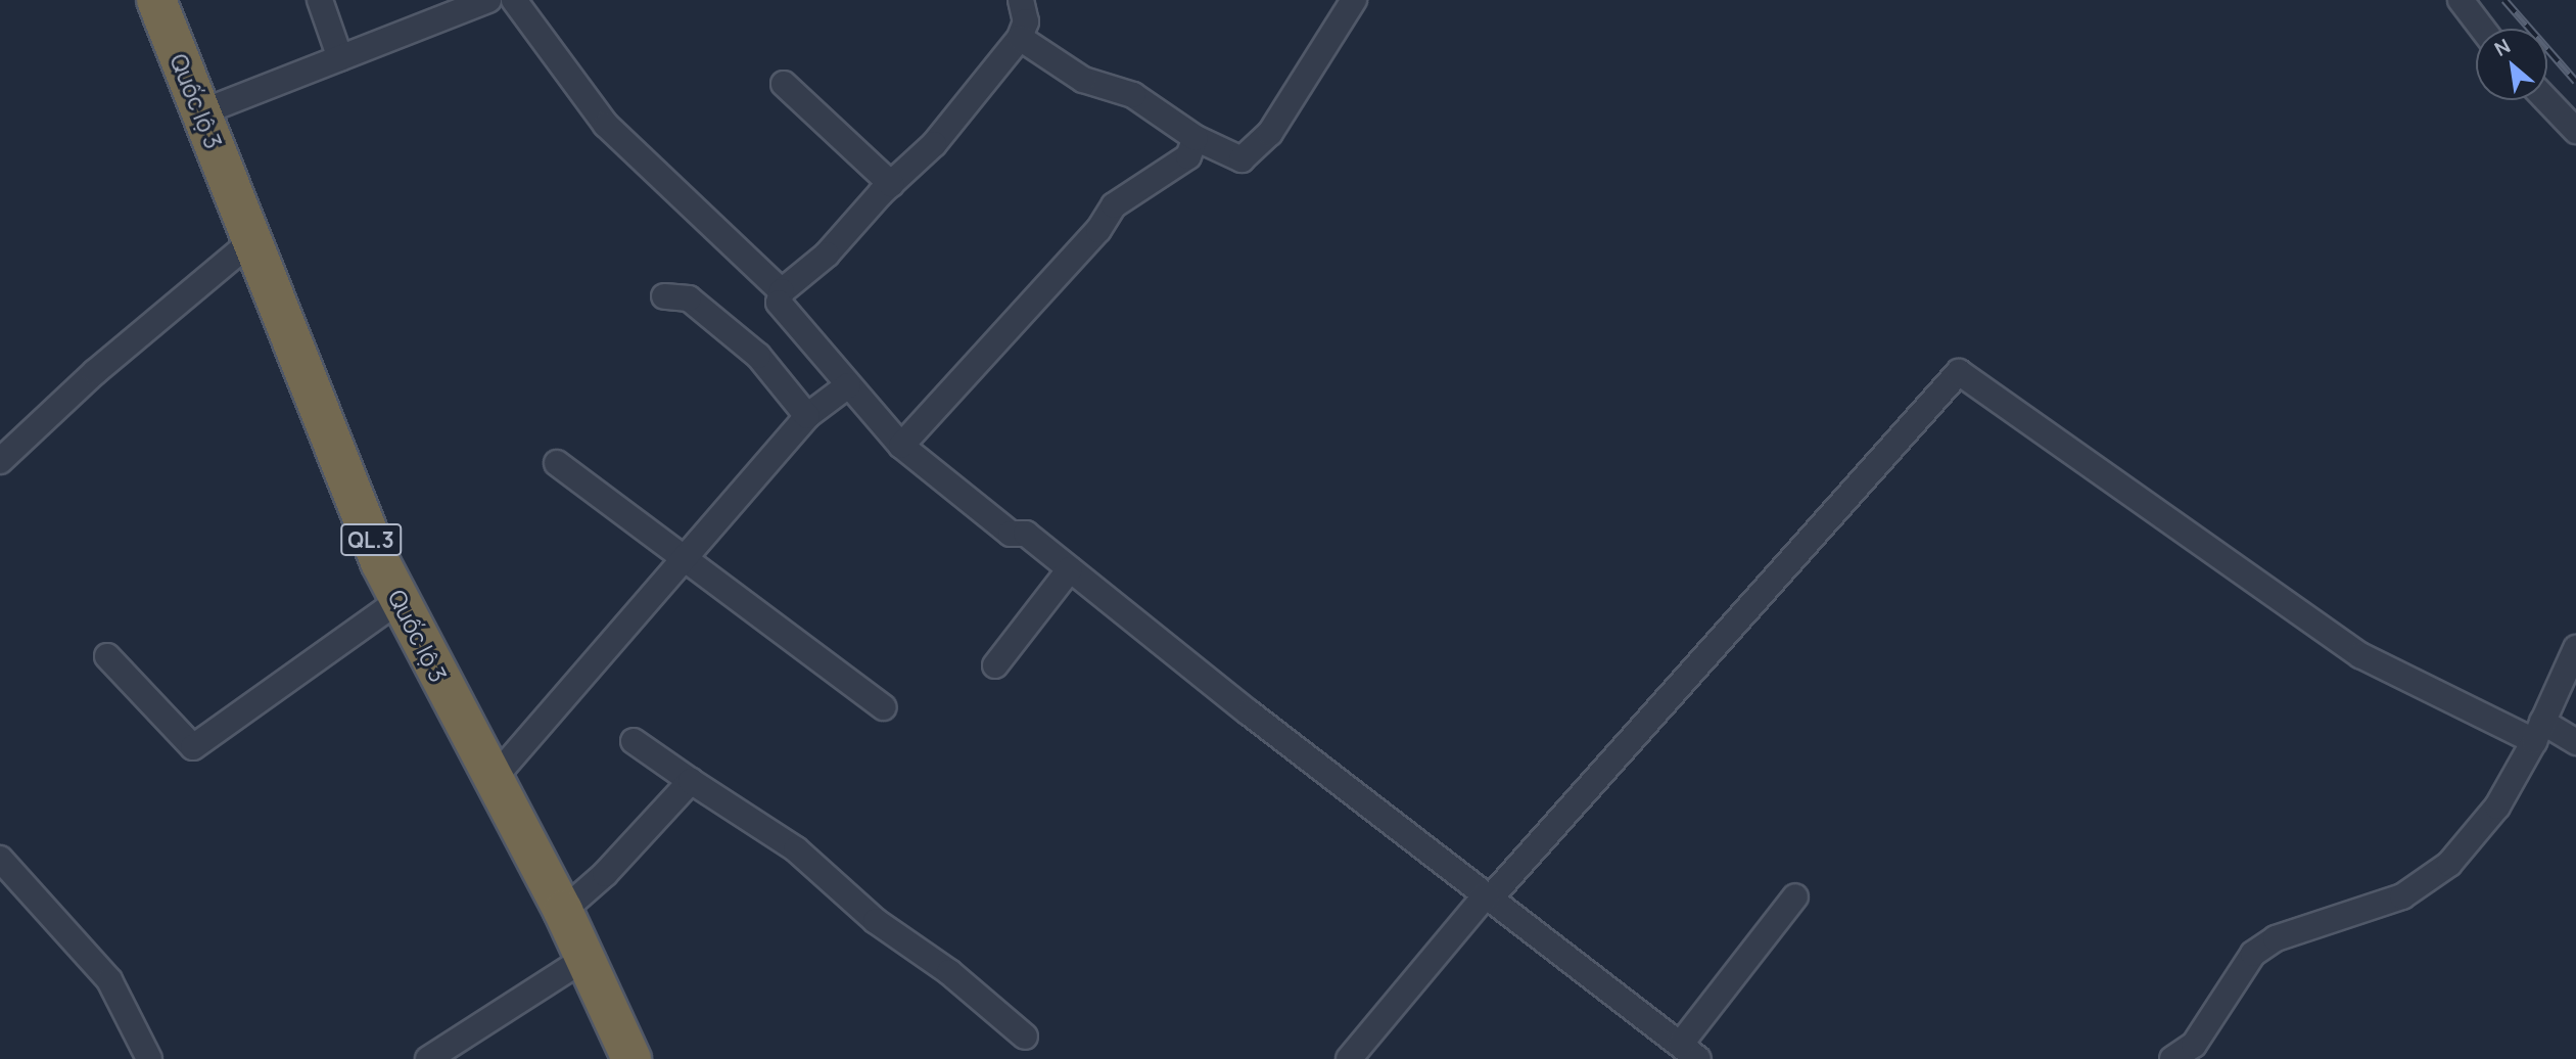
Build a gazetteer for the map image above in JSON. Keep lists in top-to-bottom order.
{
  "streets": {
    "highway": ["Quốc lộ 3", "QL.3"]
  },
  "north": "top left"
}
